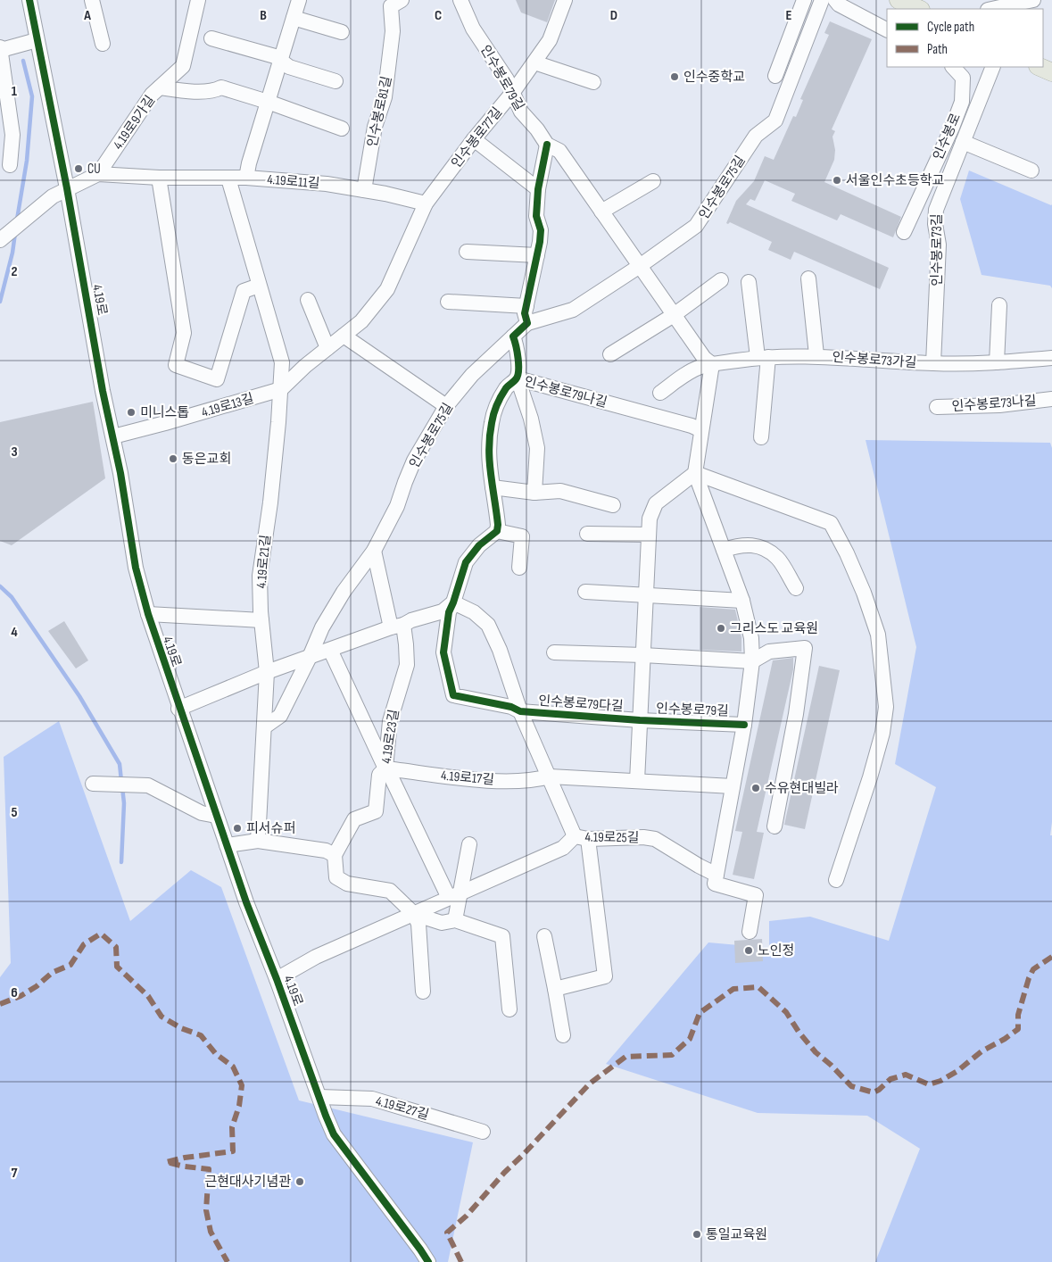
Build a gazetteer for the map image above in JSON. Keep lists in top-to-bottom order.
{
  "streets": {
    "street": [
      "인수봉로79길",
      "인수봉로81길",
      "4.19로9가길",
      "인수봉로",
      "인수봉로77길",
      "4.19로11길",
      "인수봉로75길",
      "인수봉로73길",
      "4.19로",
      "인수봉로73가길",
      "인수봉로79나길",
      "인수봉로73나길",
      "4.19로13길",
      "4.19로21길",
      "인수봉로79다길",
      "4.19로23길",
      "4.19로17길",
      "4.19로25길",
      "4.19로27길"
    ]
  },
  "crossings": [
    ["인수봉로79길", "인수봉로77길"],
    ["인수봉로79길", "인수봉로75길"],
    ["인수봉로79길", "인수봉로73가길"],
    ["인수봉로79길", "인수봉로79나길"],
    ["인수봉로79길", "인수봉로79다길"],
    ["인수봉로79길", "4.19로25길"],
    ["인수봉로81길", "4.19로11길"],
    ["4.19로9가길", "4.19로11길"],
    ["인수봉로77길", "4.19로11길"],
    ["인수봉로77길", "4.19로13길"],
    ["4.19로11길", "4.19로"],
    ["4.19로11길", "4.19로13길"],
    ["4.19로11길", "4.19로21길"],
    ["인수봉로73길", "인수봉로73가길"],
    ["4.19로", "4.19로13길"],
    ["4.19로", "4.19로21길"],
    ["4.19로", "4.19로25길"],
    ["4.19로", "4.19로27길"],
    ["4.19로13길", "4.19로21길"],
    ["4.19로23길", "4.19로17길"]
  ],
  "places": [
    "인수중학교",
    "CU",
    "서울인수초등학교",
    "미니스톱",
    "동은교회",
    "그리스도 교육원",
    "수유현대빌라",
    "피서슈퍼",
    "노인정",
    "근현대사기념관",
    "통일교육원"
  ],
  "legend": ["Cycle path", "Path"],
  "grid": {
    "columns": [
      "A",
      "B",
      "C",
      "D",
      "E"
    ],
    "rows": [
      "1",
      "2",
      "3",
      "4",
      "5",
      "6",
      "7"
    ]
  }
}
